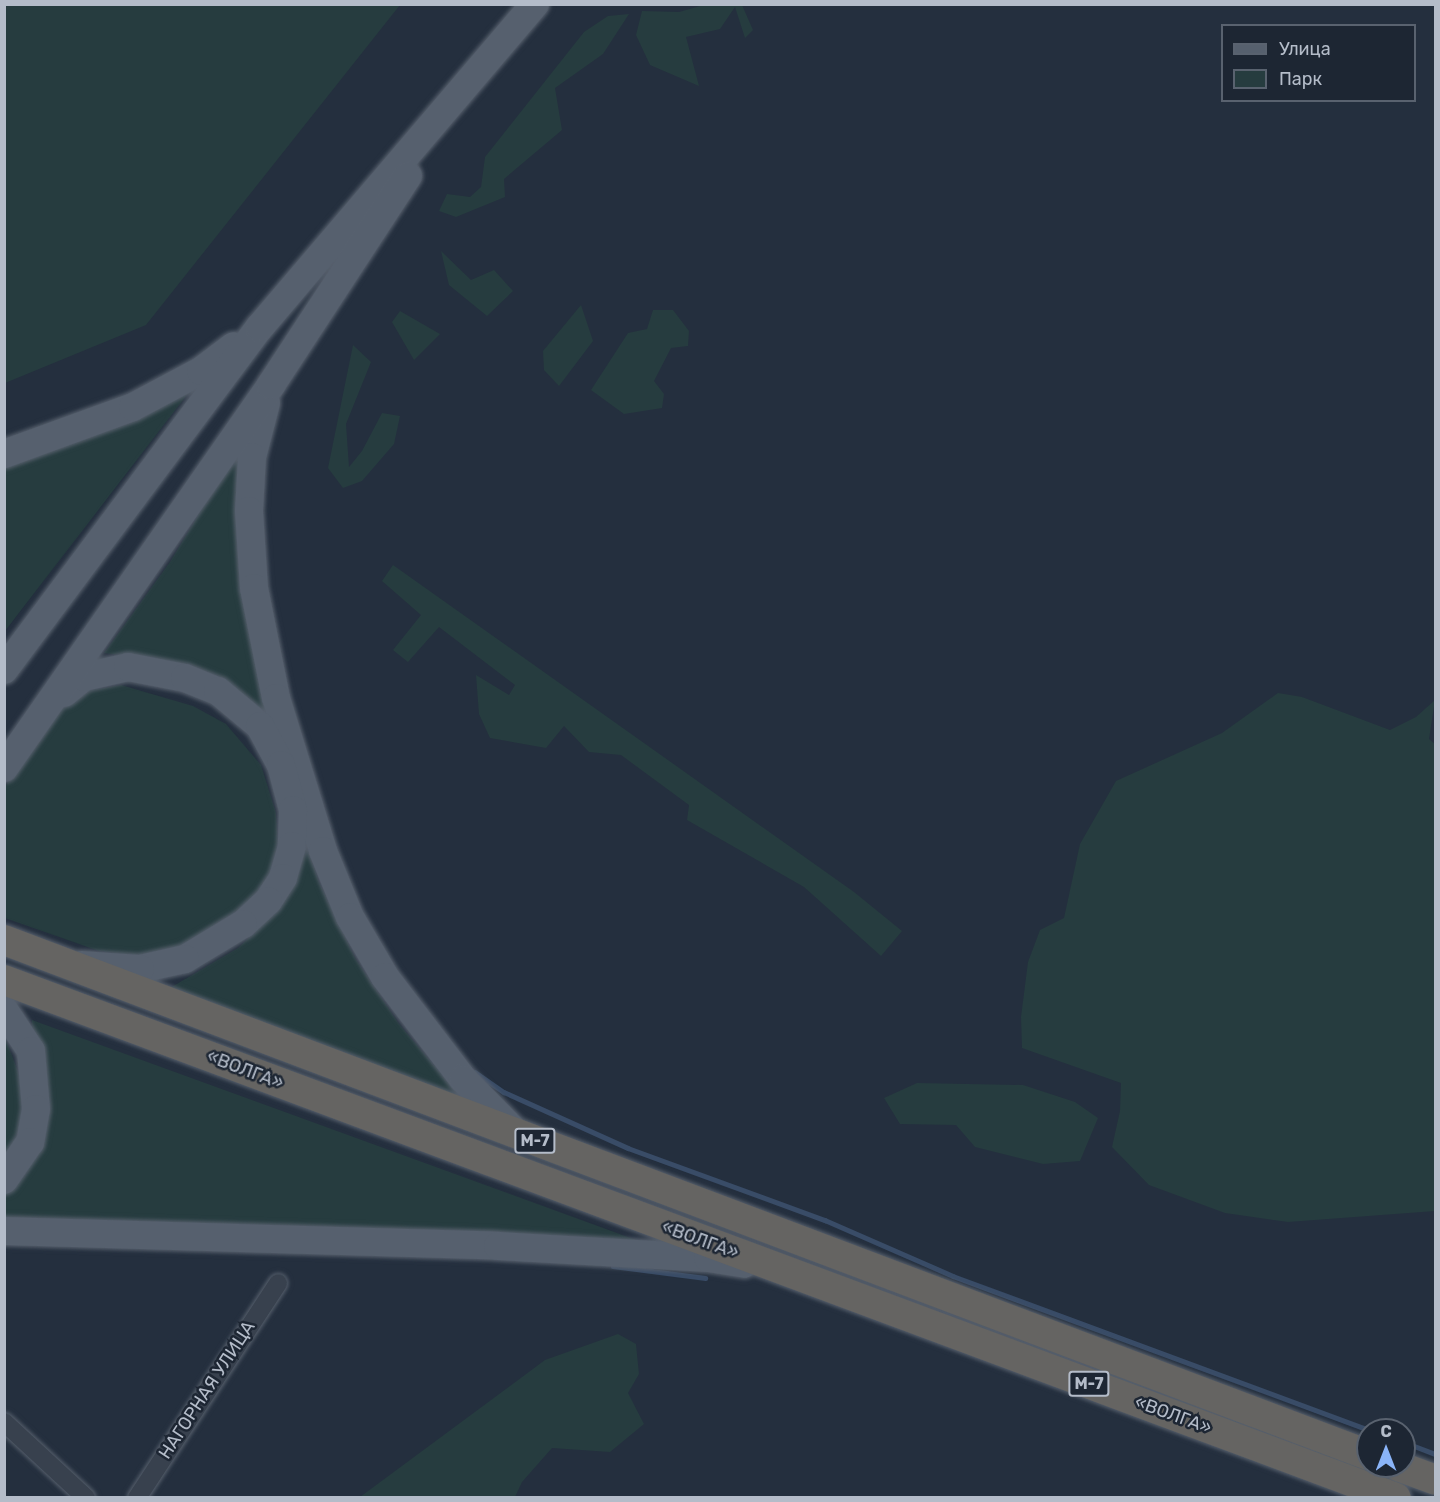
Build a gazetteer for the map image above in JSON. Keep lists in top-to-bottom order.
{
  "streets": {
    "highway": ["«ВОЛГА»", "М-7"],
    "street": ["НАГОРНАЯ УЛИЦА"]
  },
  "legend": ["Улица", "Парк"],
  "north": "top"
}
